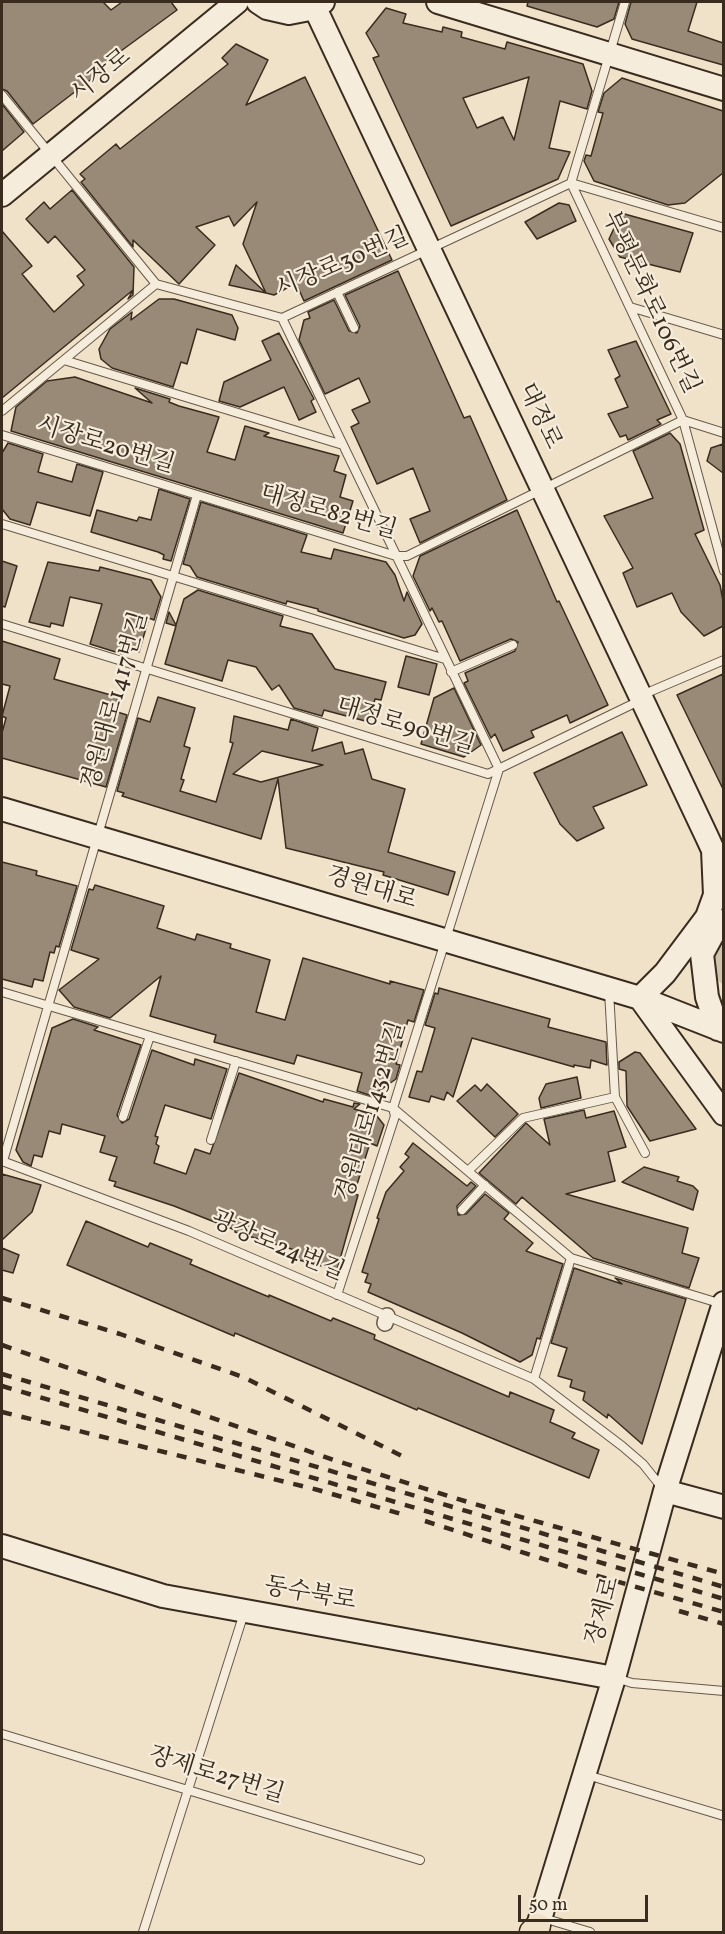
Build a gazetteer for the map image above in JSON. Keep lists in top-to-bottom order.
{
  "streets": {
    "street": [
      "시장로",
      "대정로",
      "경원대로",
      "동수북로",
      "장제로"
    ],
    "lane": [
      "시장로30번길",
      "부평문화로106번길",
      "시장로20번길",
      "대정로82번길",
      "경원대로1417번길",
      "대정로90번길",
      "경원대로1432번길",
      "광장로24번길",
      "장제로27번길"
    ]
  },
  "crossings": [
    ["시장로30번길", "부평문화로106번길"],
    ["시장로30번길", "대정로"],
    ["부평문화로106번길", "대정로82번길"],
    ["대정로", "대정로82번길"],
    ["대정로", "대정로90번길"],
    ["시장로20번길", "대정로82번길"],
    ["시장로20번길", "경원대로1417번길"],
    ["대정로82번길", "경원대로1417번길"],
    ["경원대로1417번길", "대정로90번길"],
    ["경원대로1417번길", "경원대로"],
    ["경원대로1417번길", "광장로24번길"],
    ["대정로90번길", "경원대로1432번길"],
    ["경원대로", "경원대로1432번길"],
    ["경원대로1432번길", "광장로24번길"],
    ["광장로24번길", "장제로"],
    ["동수북로", "장제로"]
  ],
  "scale_bar": "50 m"
}
